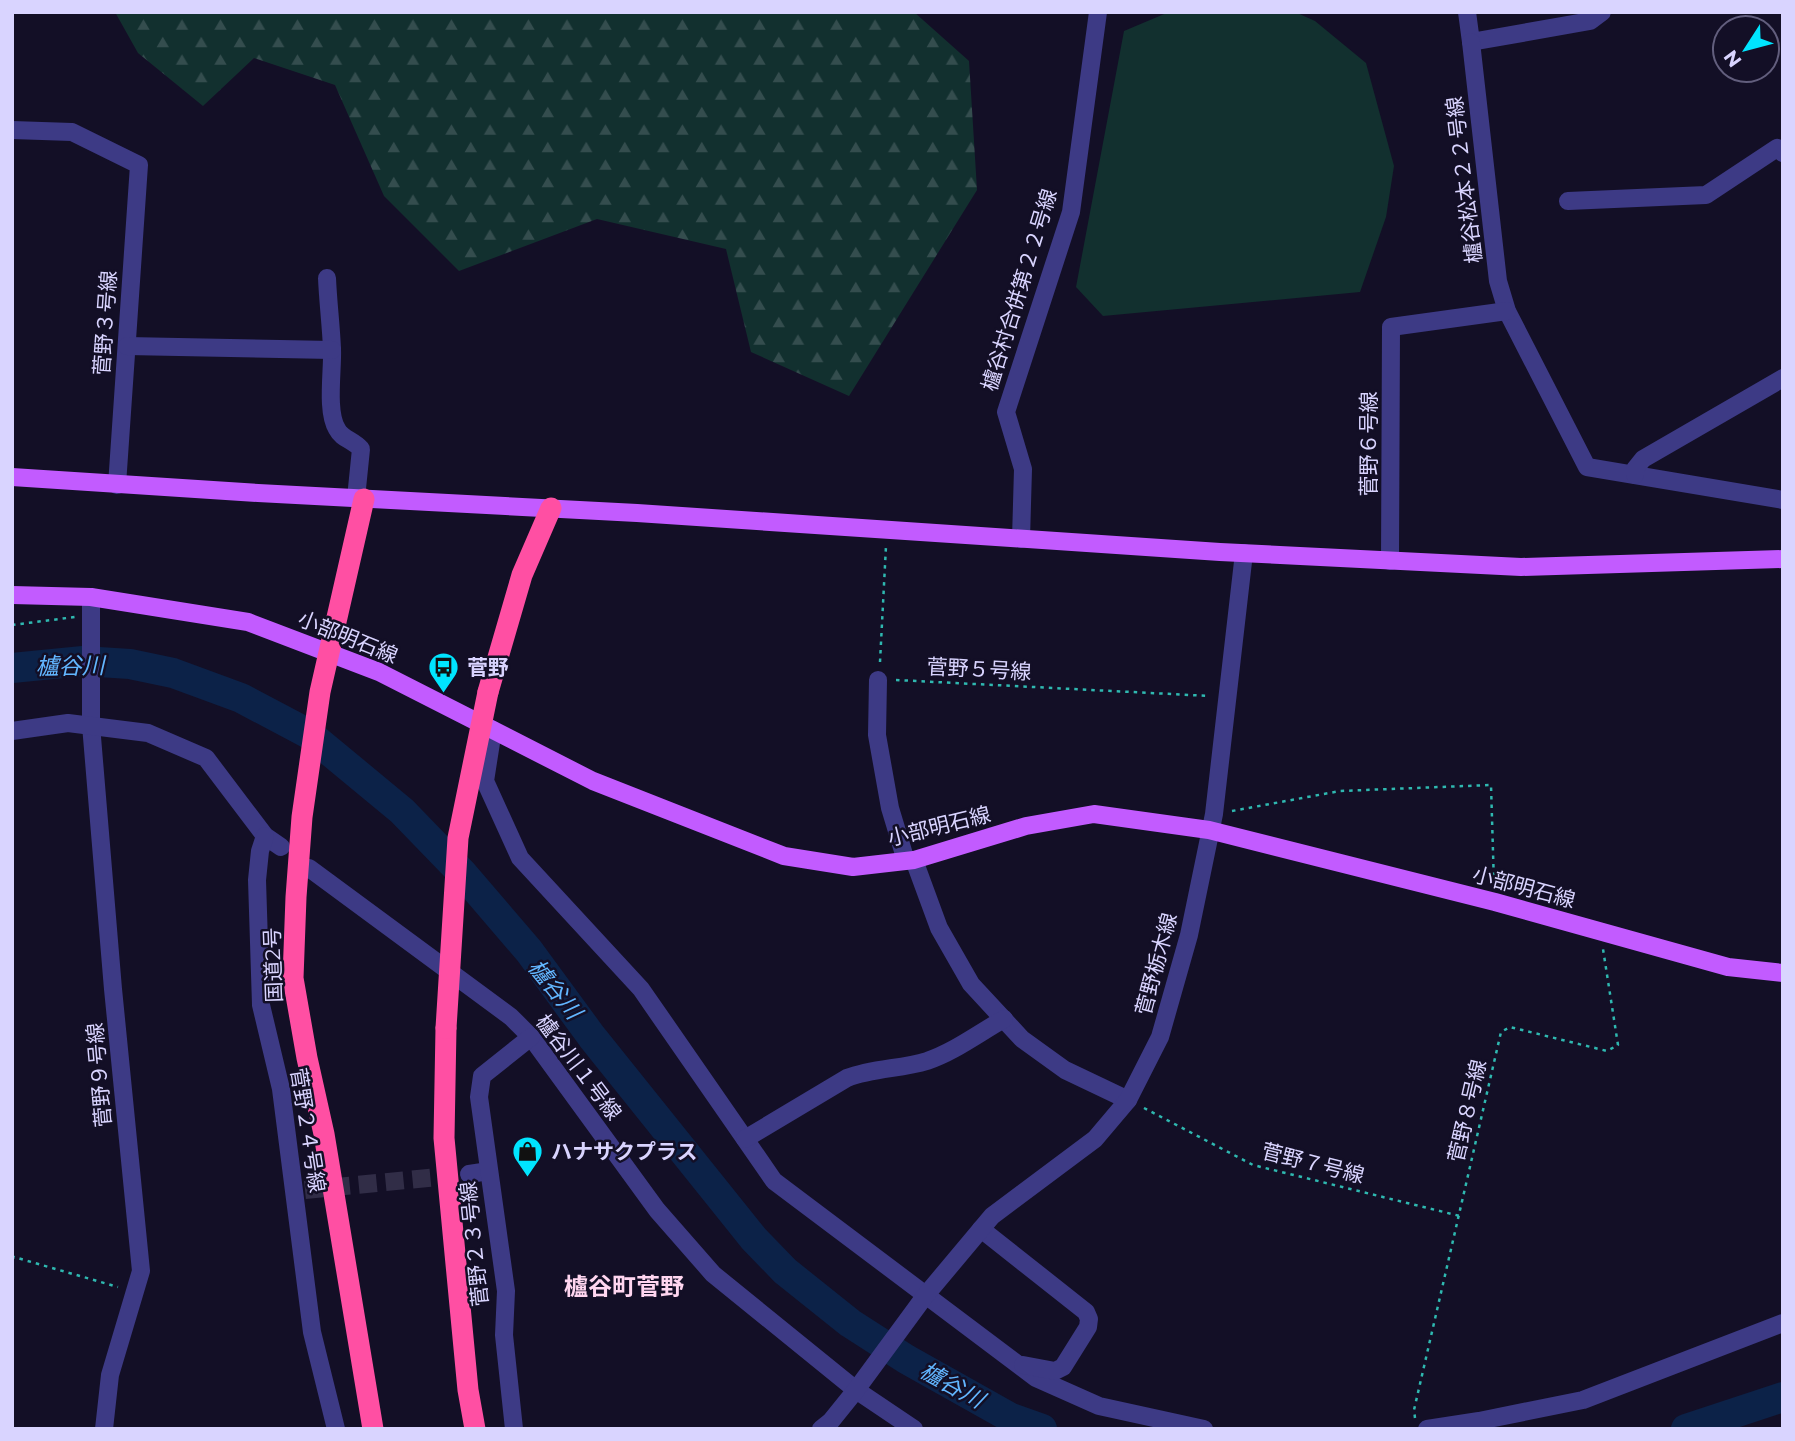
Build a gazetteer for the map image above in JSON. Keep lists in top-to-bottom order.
{
  "streets": {
    "highway": ["国道2号"],
    "main road": ["小部明石線"],
    "street": [
      "櫨谷松本２２号線",
      "櫨谷村合併第２２号線",
      "菅野３号線",
      "菅野６号線",
      "菅野栃木線",
      "櫨谷川１号線",
      "菅野９号線",
      "菅野２４号線",
      "菅野２３号線"
    ],
    "path": ["菅野５号線", "菅野８号線", "菅野７号線"]
  },
  "crossings": [
    ["櫨谷松本２２号線", "菅野６号線"],
    ["小部明石線", "菅野栃木線"],
    ["小部明石線", "国道2号"],
    ["小部明石線", "菅野９号線"],
    ["小部明石線", "菅野８号線"],
    ["菅野５号線", "菅野栃木線"],
    ["菅野栃木線", "櫨谷川１号線"],
    ["菅野栃木線", "菅野７号線"],
    ["櫨谷川１号線", "菅野２３号線"],
    ["菅野８号線", "菅野７号線"]
  ],
  "districts": ["櫨谷町菅野"],
  "water": ["櫨谷川"],
  "places": {
    "bus stop": ["菅野"],
    "shop": ["ハナサクプラス"]
  },
  "north": "bottom left"
}
